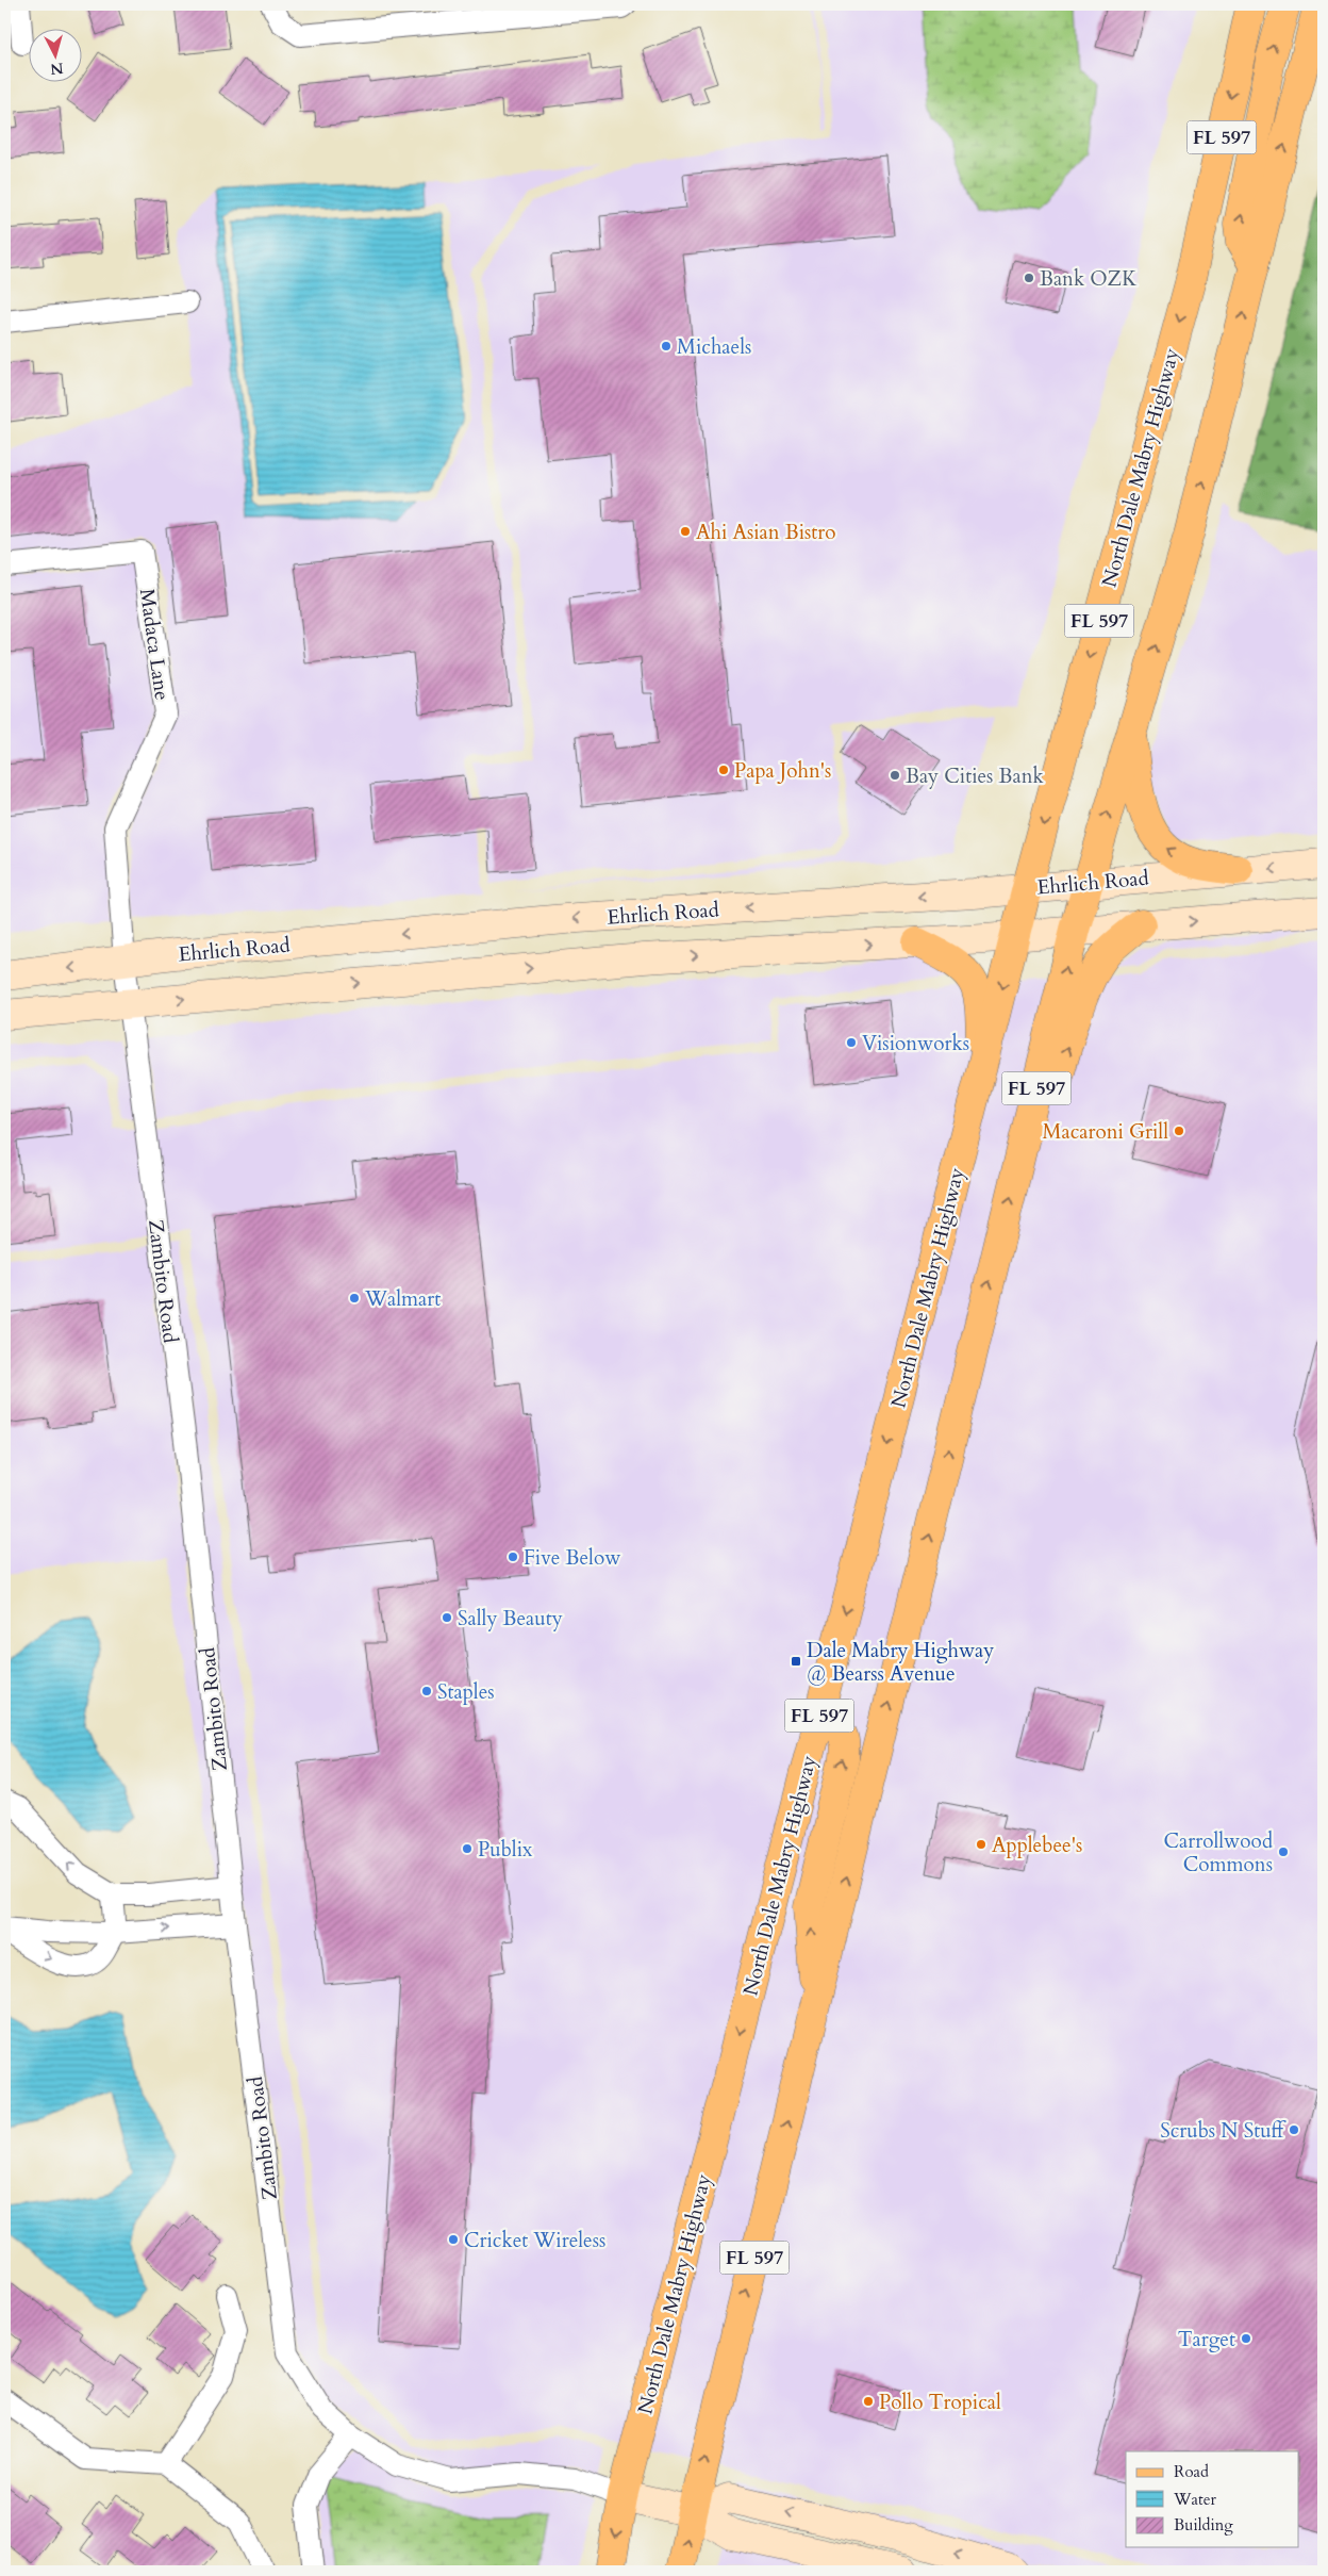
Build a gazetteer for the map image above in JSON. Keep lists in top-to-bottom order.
{
  "streets": {
    "main road": ["FL 597", "North Dale Mabry Highway", "Ehrlich Road"],
    "street": ["Madaca Lane", "Zambito Road"]
  },
  "crossings": [
    ["FL 597", "Ehrlich Road"],
    ["North Dale Mabry Highway", "Ehrlich Road"],
    ["North Dale Mabry Highway", "Zambito Road"],
    ["Madaca Lane", "Ehrlich Road"],
    ["Madaca Lane", "Zambito Road"],
    ["Ehrlich Road", "Zambito Road"]
  ],
  "places": {
    "other": [
      "Bank OZK",
      "Michaels",
      "Ahi Asian Bistro",
      "Papa John's",
      "Bay Cities Bank",
      "Visionworks",
      "Macaroni Grill",
      "Walmart",
      "Five Below",
      "Sally Beauty",
      "Staples",
      "Applebee's",
      "Publix",
      "Carrollwood Commons",
      "Scrubs N Stuff",
      "Cricket Wireless",
      "Target",
      "Pollo Tropical"
    ],
    "transit": ["Dale Mabry Highway @ Bearss Avenue"]
  },
  "legend": ["Road", "Water", "Building"],
  "north": "bottom"
}
